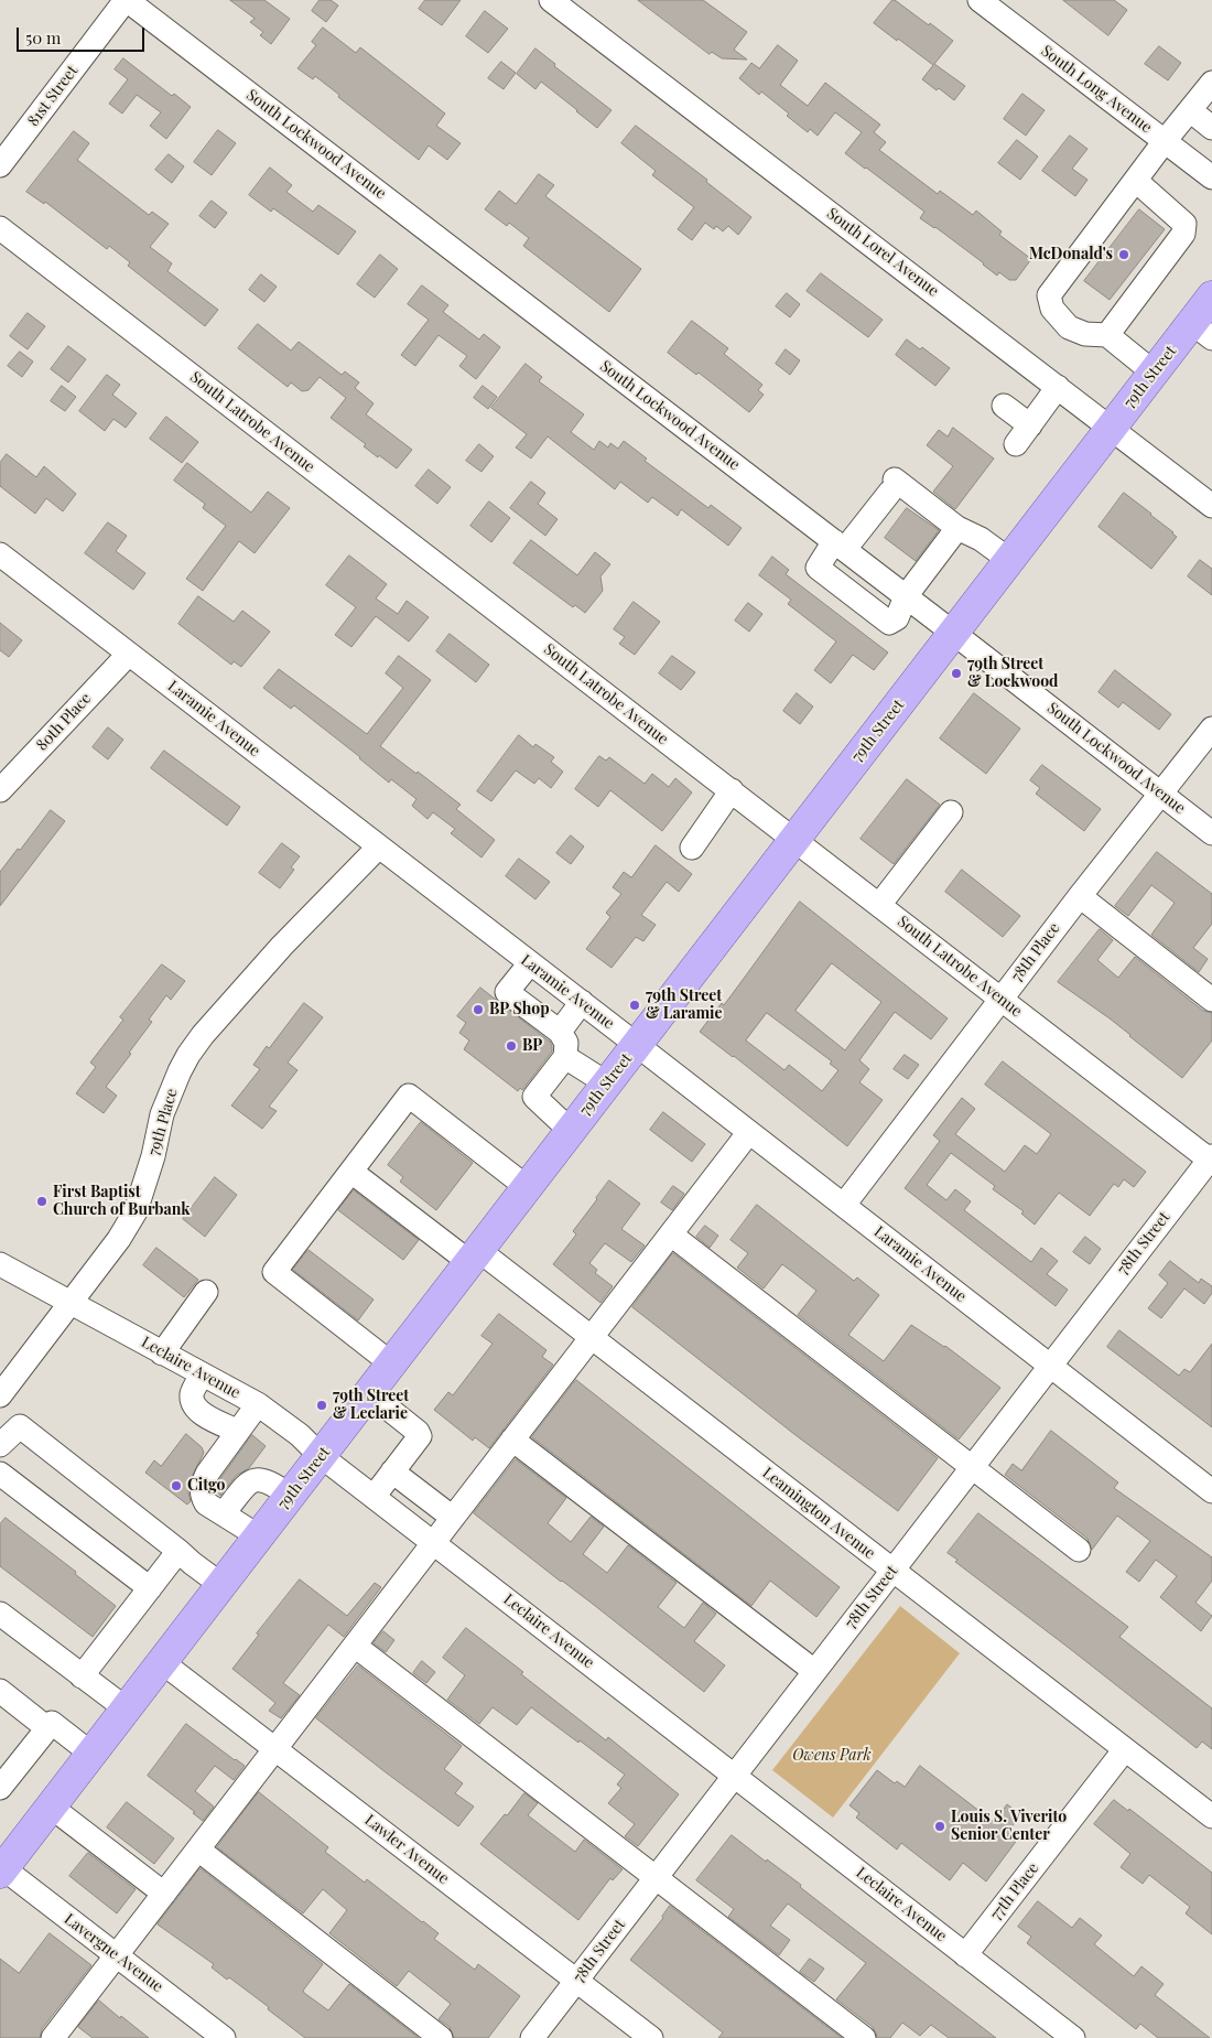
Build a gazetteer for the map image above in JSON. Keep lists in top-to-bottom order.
{
  "streets": {
    "main road": ["79th Street"],
    "street": [
      "South Long Avenue",
      "81st Street",
      "South Lockwood Avenue",
      "South Lorel Avenue",
      "South Latrobe Avenue",
      "Laramie Avenue",
      "80th Place",
      "78th Place",
      "79th Place",
      "78th Street",
      "Leclaire Avenue",
      "Leamington Avenue",
      "Lawler Avenue",
      "77th Place",
      "Lavergne Avenue"
    ]
  },
  "crossings": [
    ["81st Street", "South Lockwood Avenue"],
    ["South Lockwood Avenue", "79th Street"],
    ["South Lockwood Avenue", "78th Place"],
    ["South Lorel Avenue", "79th Street"],
    ["79th Street", "South Latrobe Avenue"],
    ["79th Street", "Laramie Avenue"],
    ["79th Street", "Leclaire Avenue"],
    ["79th Street", "Leamington Avenue"],
    ["79th Street", "Lawler Avenue"],
    ["79th Street", "Lavergne Avenue"],
    ["South Latrobe Avenue", "78th Place"],
    ["South Latrobe Avenue", "78th Street"],
    ["Laramie Avenue", "80th Place"],
    ["Laramie Avenue", "78th Place"],
    ["Laramie Avenue", "79th Place"],
    ["Laramie Avenue", "78th Street"],
    ["79th Place", "Leclaire Avenue"],
    ["78th Street", "Leclaire Avenue"],
    ["78th Street", "Leamington Avenue"],
    ["78th Street", "Lawler Avenue"],
    ["Leclaire Avenue", "77th Place"],
    ["Leamington Avenue", "77th Place"]
  ],
  "parks": ["Owens Park"],
  "places": [
    "McDonald's",
    "79th Street & Lockwood",
    "79th Street & Laramie",
    "BP Shop",
    "BP",
    "First Baptist Church of Burbank",
    "79th Street & Leclarie",
    "Citgo",
    "Louis S. Viverito Senior Center"
  ],
  "scale_bar": "50 m"
}
